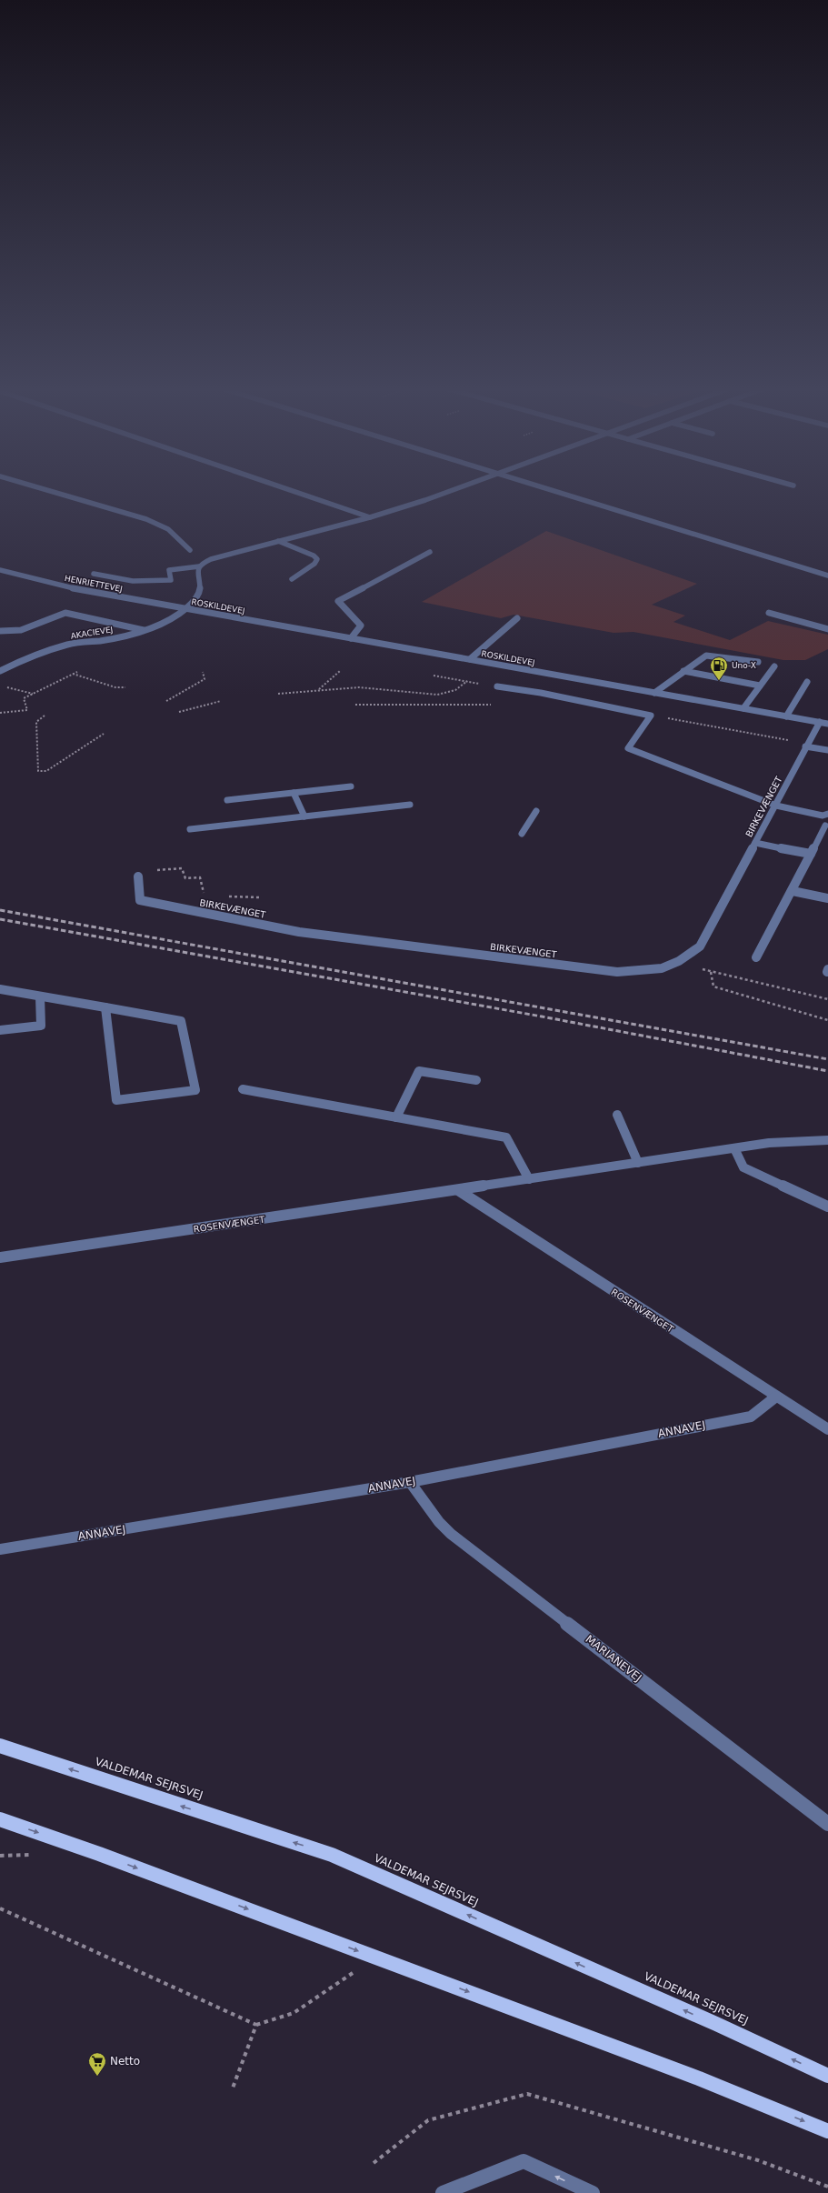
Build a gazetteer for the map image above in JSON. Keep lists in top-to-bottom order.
{
  "streets": {
    "main road": ["VALDEMAR SEJRSVEJ"],
    "street": [
      "HENRIETTEVEJ",
      "ROSKILDEVEJ",
      "AKACIEVEJ",
      "BIRKEVÆNGET",
      "ROSENVÆNGET",
      "ANNAVEJ",
      "MARIANEVEJ"
    ]
  },
  "crossings": [
    ["HENRIETTEVEJ", "ROSKILDEVEJ"],
    ["HENRIETTEVEJ", "AKACIEVEJ"],
    ["ROSKILDEVEJ", "AKACIEVEJ"],
    ["ROSKILDEVEJ", "BIRKEVÆNGET"],
    ["ROSENVÆNGET", "ANNAVEJ"],
    ["ANNAVEJ", "MARIANEVEJ"]
  ],
  "places": {
    "fuel station": ["Uno-X"],
    "supermarket": ["Netto"]
  }
}
